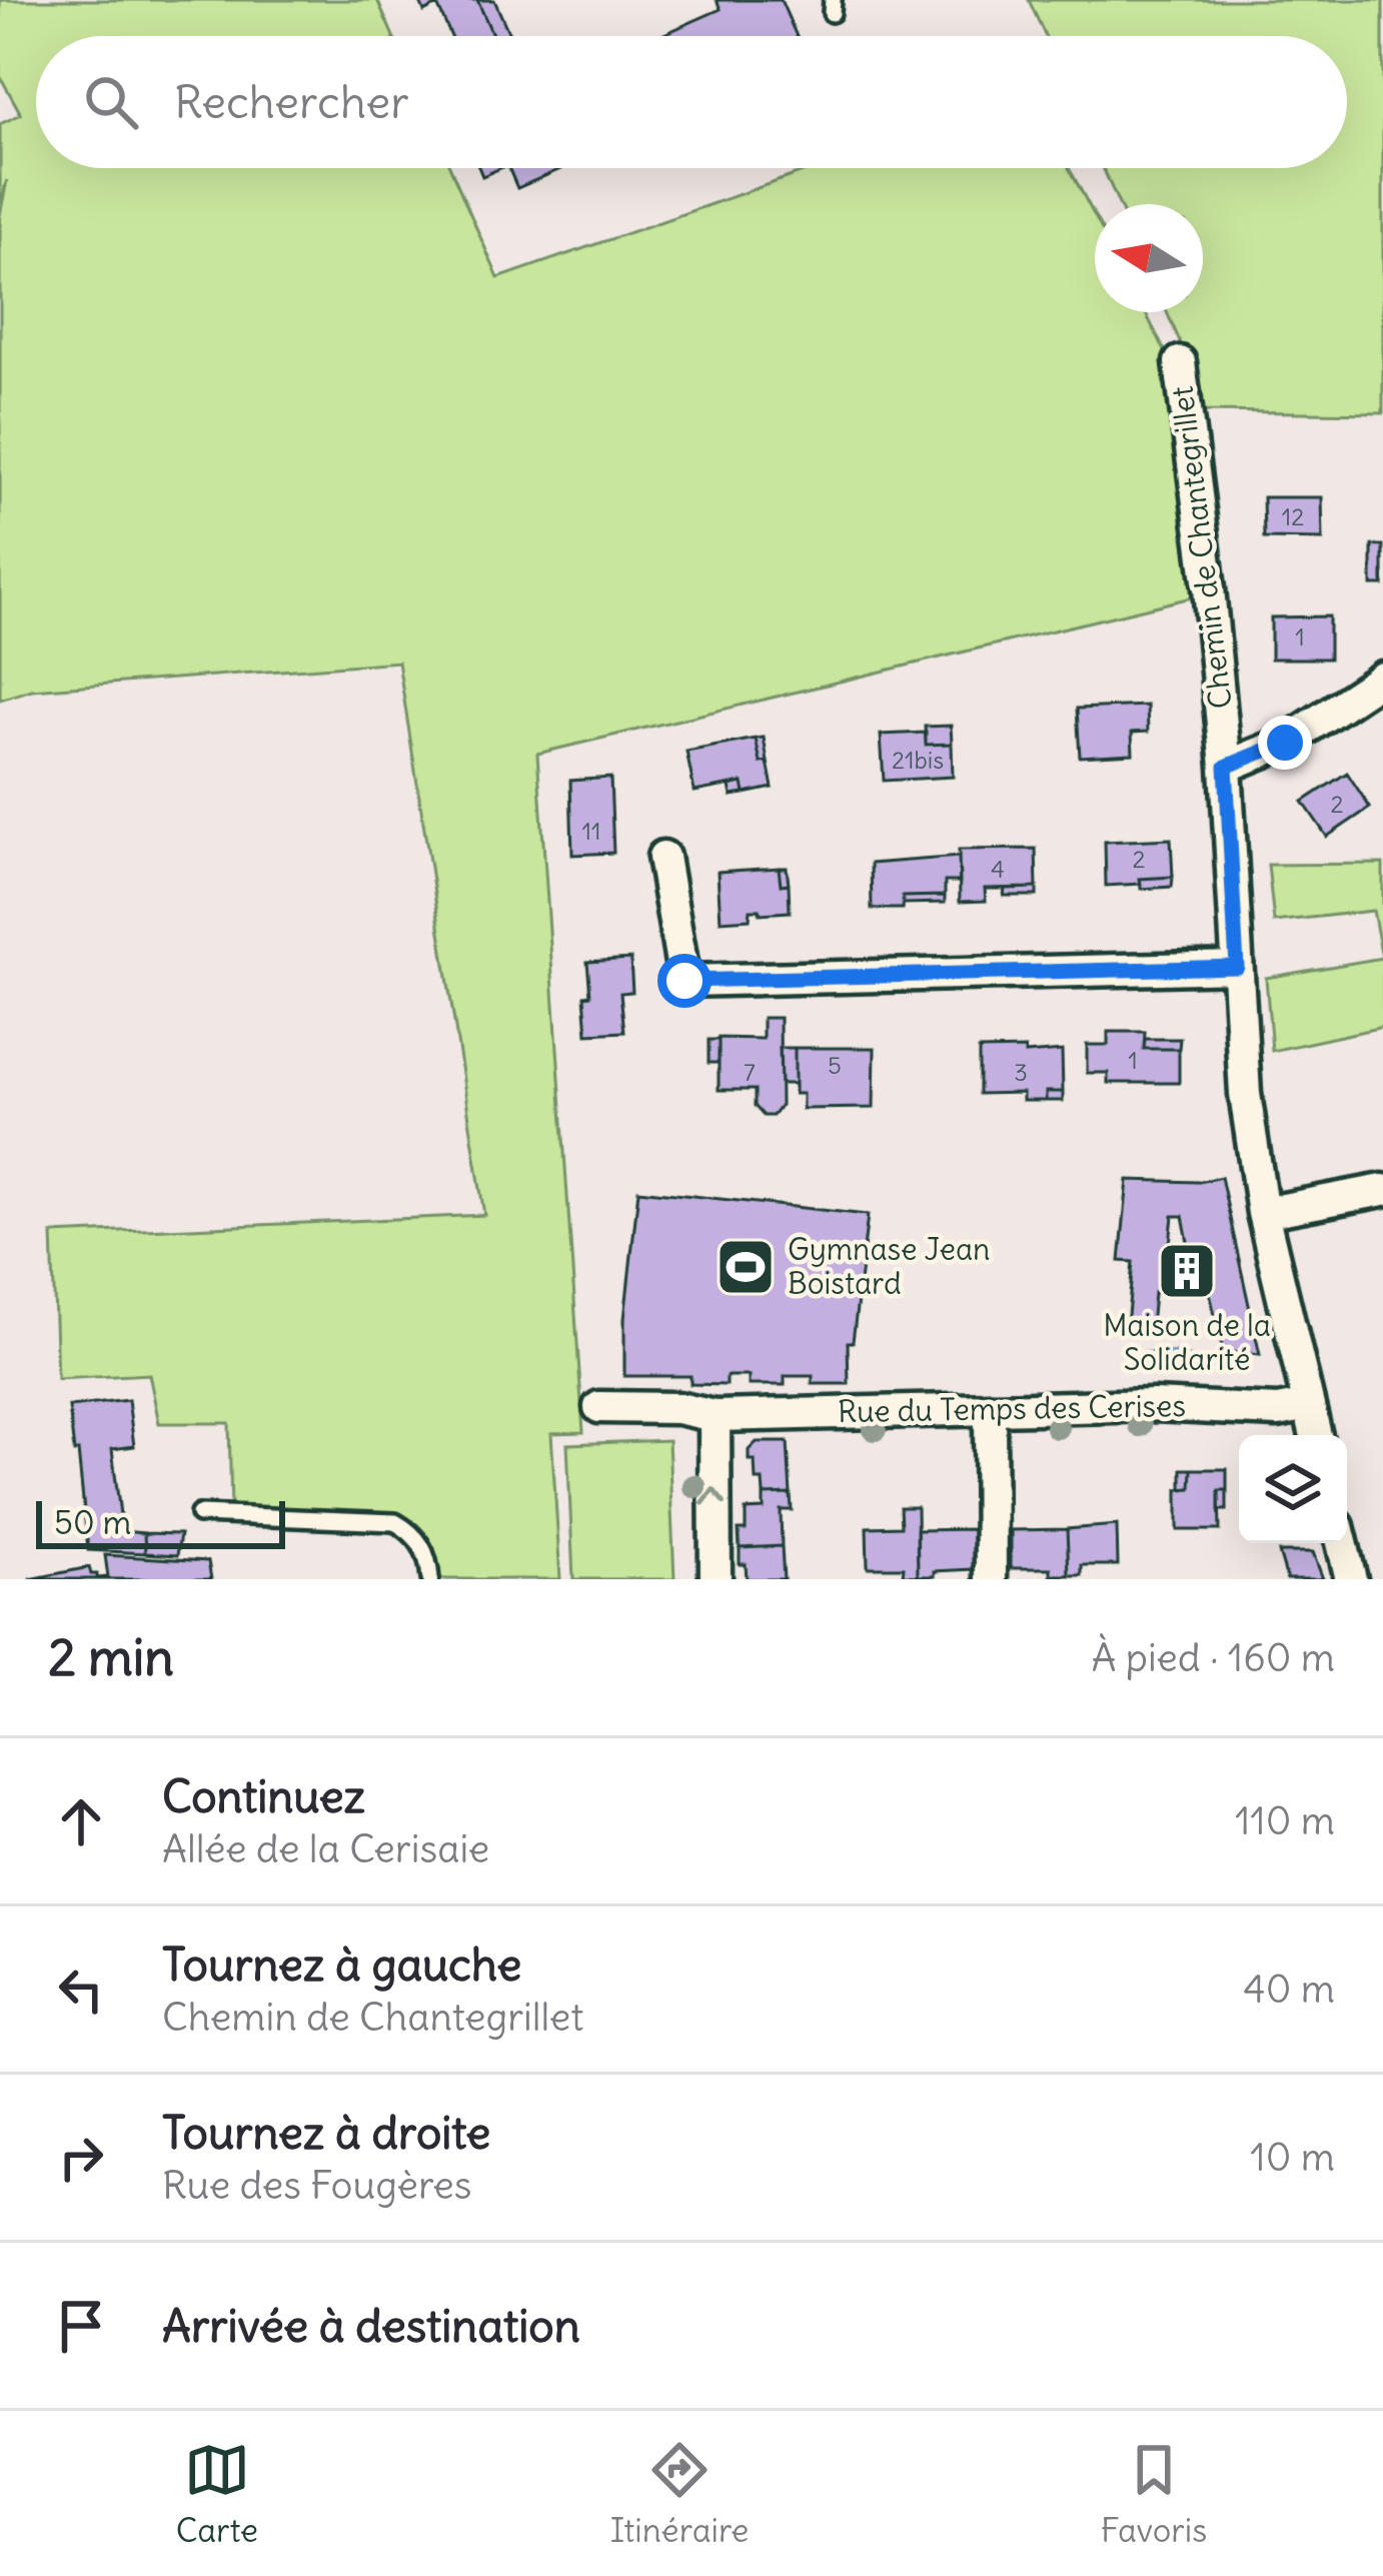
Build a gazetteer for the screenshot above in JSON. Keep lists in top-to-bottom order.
{
  "streets": {
    "street": ["Chemin de Chantegrillet", "Rue du Temps des Cerises"]
  },
  "crossings": [
    ["Chemin de Chantegrillet", "Rue du Temps des Cerises"]
  ],
  "places": {
    "sports": ["Gymnase Jean Boistard"],
    "building": ["Maison de la Solidarité"]
  },
  "house_numbers": [
    "12",
    "1",
    "21bis",
    "2",
    "11",
    "2",
    "4",
    "1",
    "5",
    "7",
    "3"
  ],
  "scale_bar": "50 m",
  "north": "left",
  "page": {
    "search": "Rechercher",
    "scale": "50 m",
    "heading": ["2 min", "À pied · 160 m"],
    "list": [
      ["Continuez", "Allée de la Cerisaie", "110 m"],
      ["Tournez à gauche", "Chemin de Chantegrillet", "40 m"],
      ["Tournez à droite", "Rue des Fougères", "10 m"],
      "Arrivée à destination"
    ],
    "nav": ["Carte", "Itinéraire", "Favoris"]
  }
}
